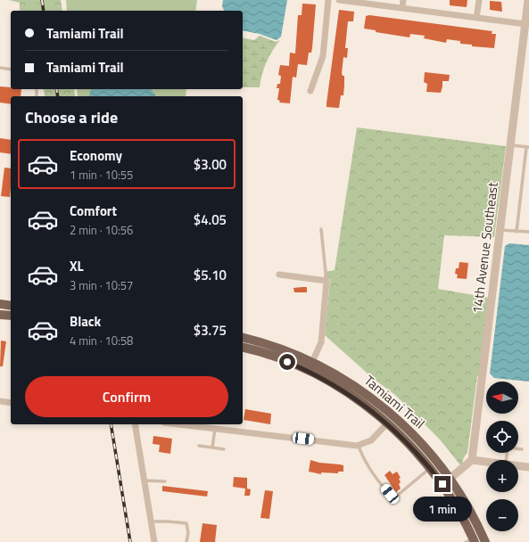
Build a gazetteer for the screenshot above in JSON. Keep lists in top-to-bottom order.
{
  "streets": {
    "main road": ["Tamiami Trail"],
    "street": ["14th Avenue Southeast"]
  },
  "north": "left",
  "page": {
    "banner": ["Tamiami Trail", "Tamiami Trail"],
    "heading": "Choose a ride",
    "list": [
      {
        "name": "Economy",
        "note": "1 min · 10:55",
        "value": "$3.00"
      },
      {
        "name": "Comfort",
        "note": "2 min · 10:56",
        "value": "$4.05"
      },
      {
        "name": "XL",
        "note": "3 min · 10:57",
        "value": "$5.10"
      },
      {
        "name": "Black",
        "note": "4 min · 10:58",
        "value": "$3.75"
      }
    ],
    "buttons": "Confirm",
    "map_buttons": ["+", "−"],
    "bubble": "1 min"
  }
}
